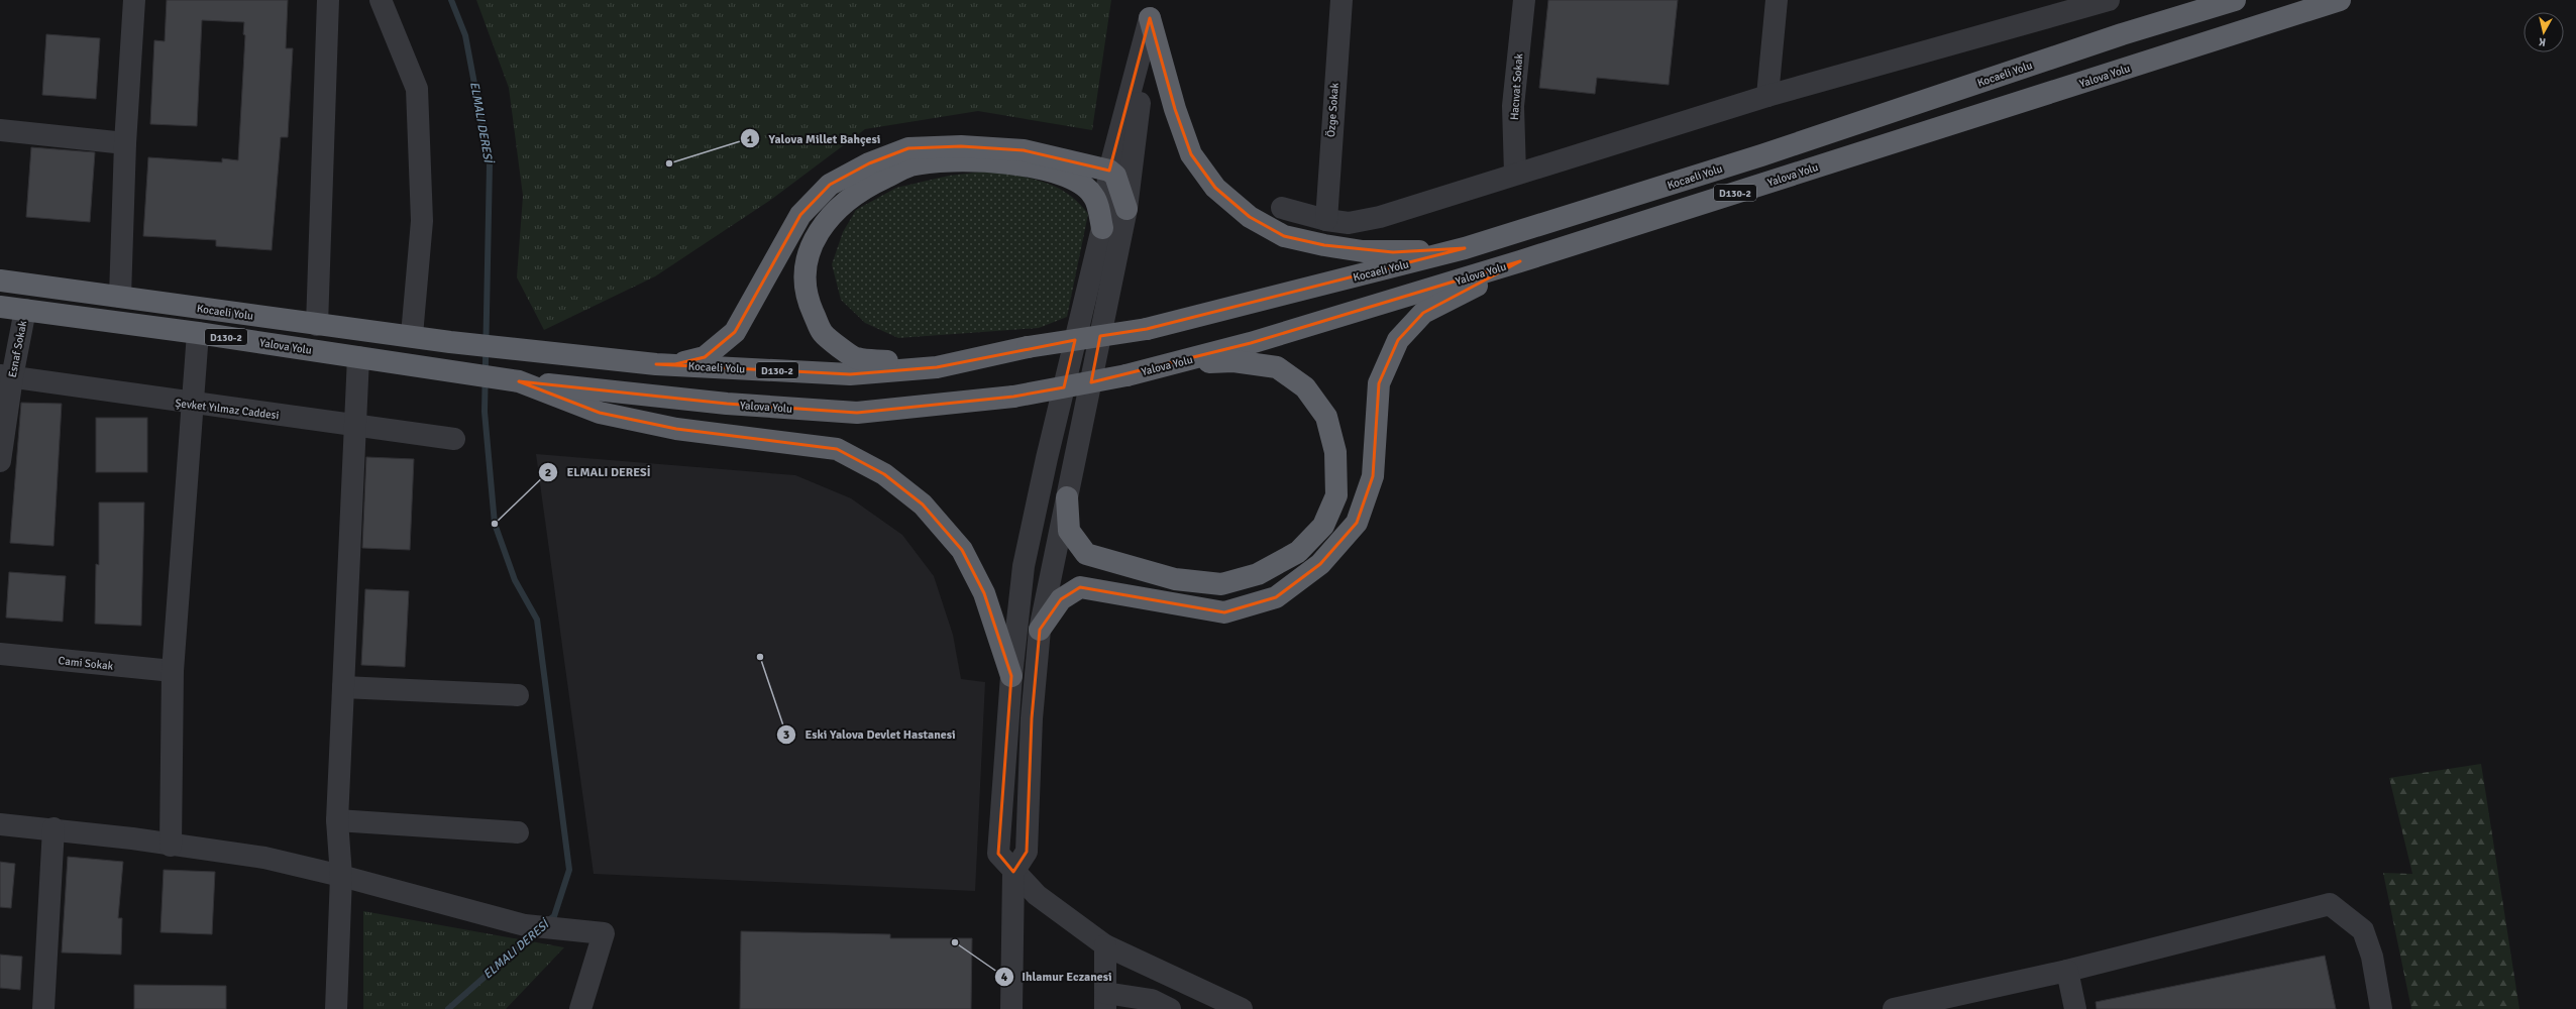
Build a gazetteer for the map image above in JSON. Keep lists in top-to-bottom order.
{
  "streets": {
    "highway": ["Kocaeli̇ Yolu", "Yalova Yolu", "D130-2"],
    "street": [
      "Hacıvat Sokak",
      "Özge Sokak",
      "Esnaf Sokak",
      "Şevket Yılmaz Caddesi",
      "Cami Sokak"
    ]
  },
  "crossings": [
    ["Yalova Yolu", "Esnaf Sokak"],
    ["Esnaf Sokak", "Şevket Yılmaz Caddesi"]
  ],
  "water": ["ELMALI DERESİ"],
  "places": [
    "Yalova Millet Bahçesi",
    "ELMALI DERESİ",
    "Eski Yalova Devlet Hastanesi",
    "Ihlamur Eczanesi"
  ],
  "north": "bottom"
}
